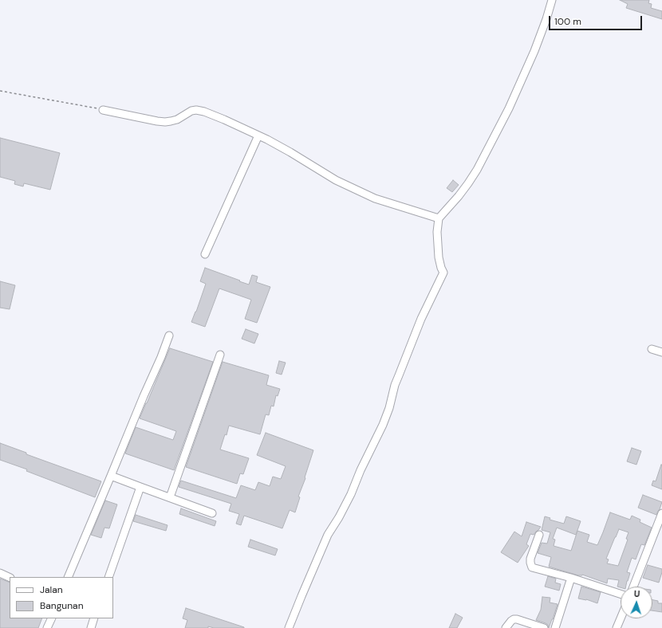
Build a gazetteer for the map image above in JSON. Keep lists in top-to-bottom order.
{
  "legend": ["Jalan", "Bangunan"],
  "scale_bar": "100 m",
  "north": "top"
}
